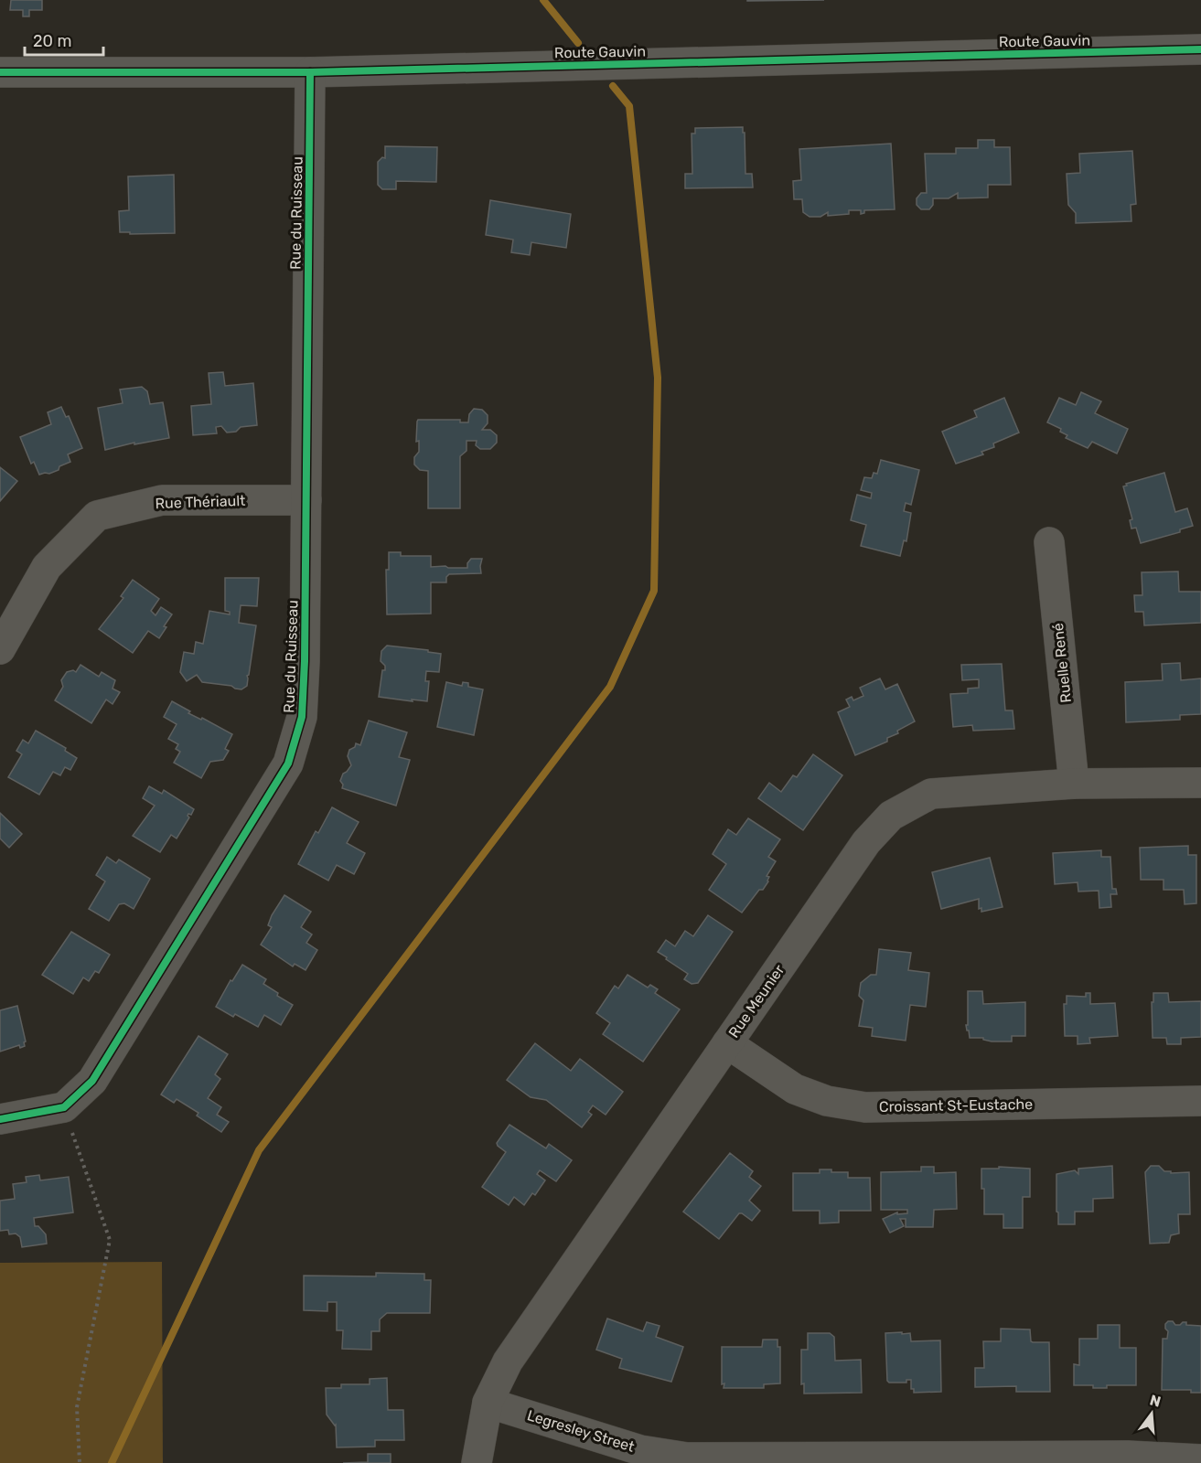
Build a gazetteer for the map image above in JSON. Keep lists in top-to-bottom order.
{
  "streets": {
    "street": [
      "Route Gauvin",
      "Rue du Ruisseau",
      "Rue Thériault",
      "Ruelle René",
      "Rue Meunier",
      "Croissant St-Eustache",
      "Legresley Street"
    ]
  },
  "crossings": [
    ["Route Gauvin", "Rue du Ruisseau"],
    ["Rue du Ruisseau", "Rue Thériault"],
    ["Ruelle René", "Rue Meunier"],
    ["Rue Meunier", "Croissant St-Eustache"],
    ["Rue Meunier", "Legresley Street"]
  ],
  "scale_bar": "20 m",
  "north": "top"
}
